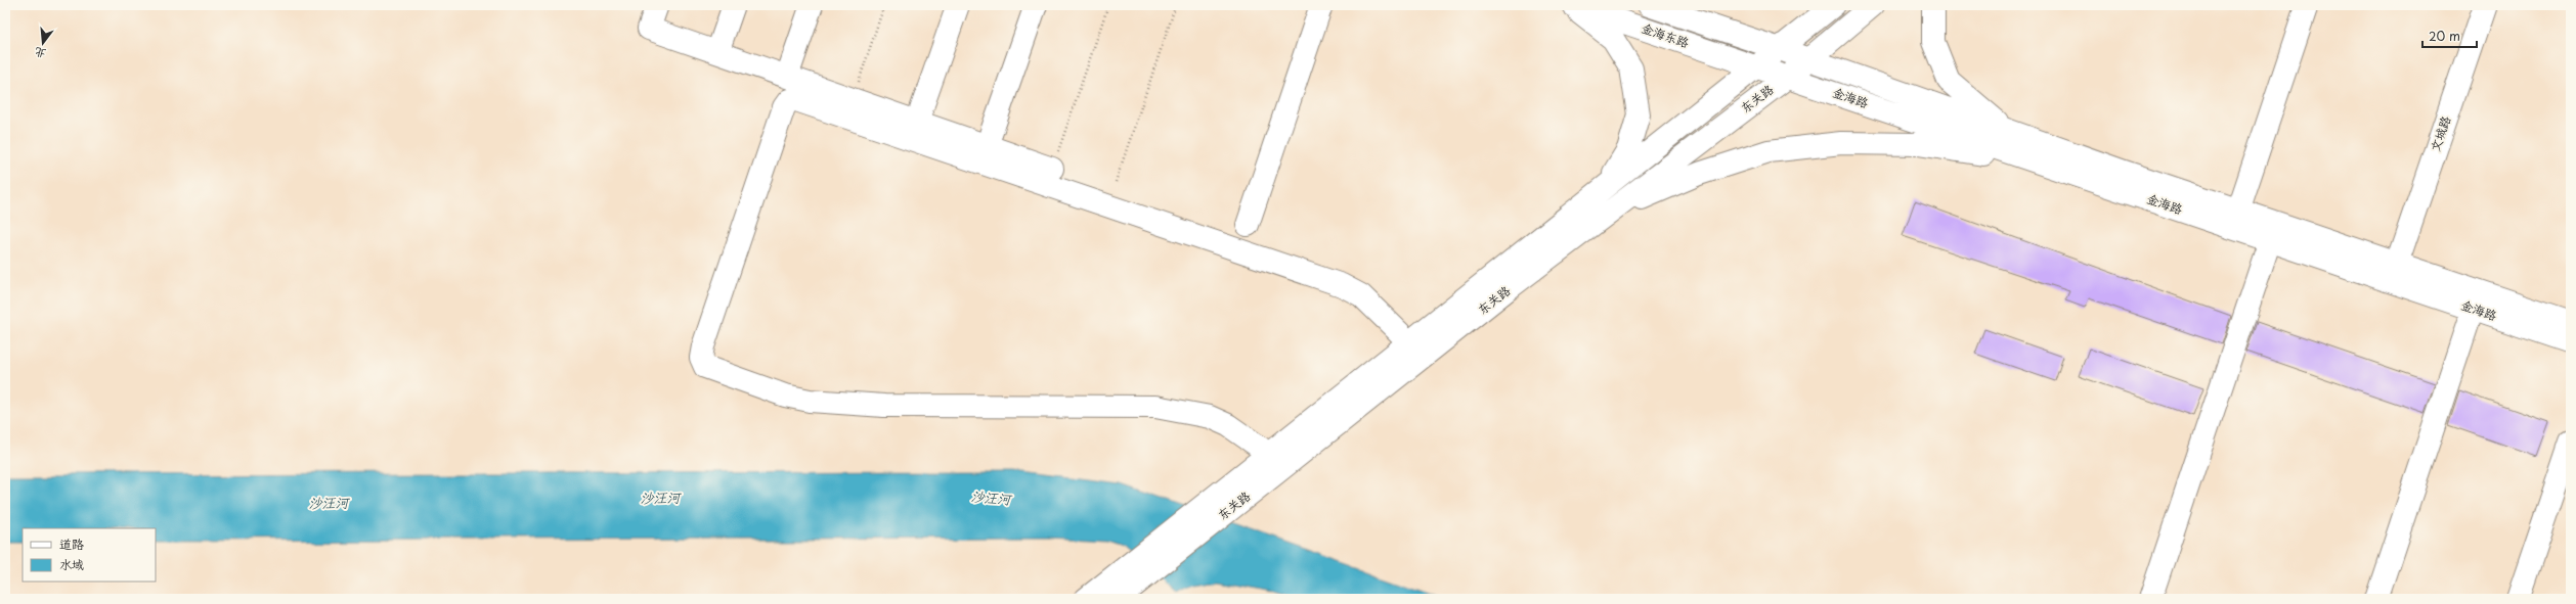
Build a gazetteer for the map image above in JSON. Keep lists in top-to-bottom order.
{
  "streets": {
    "main road": [
      "金海东路",
      "金海路",
      "东关路",
      "文城路"
    ]
  },
  "crossings": [
    ["金海东路", "金海路"],
    ["金海东路", "东关路"],
    ["金海路", "东关路"],
    ["金海路", "文城路"]
  ],
  "water": ["沙汪河"],
  "legend": ["道路", "水域"],
  "scale_bar": "20 m",
  "north": "bottom"
}
